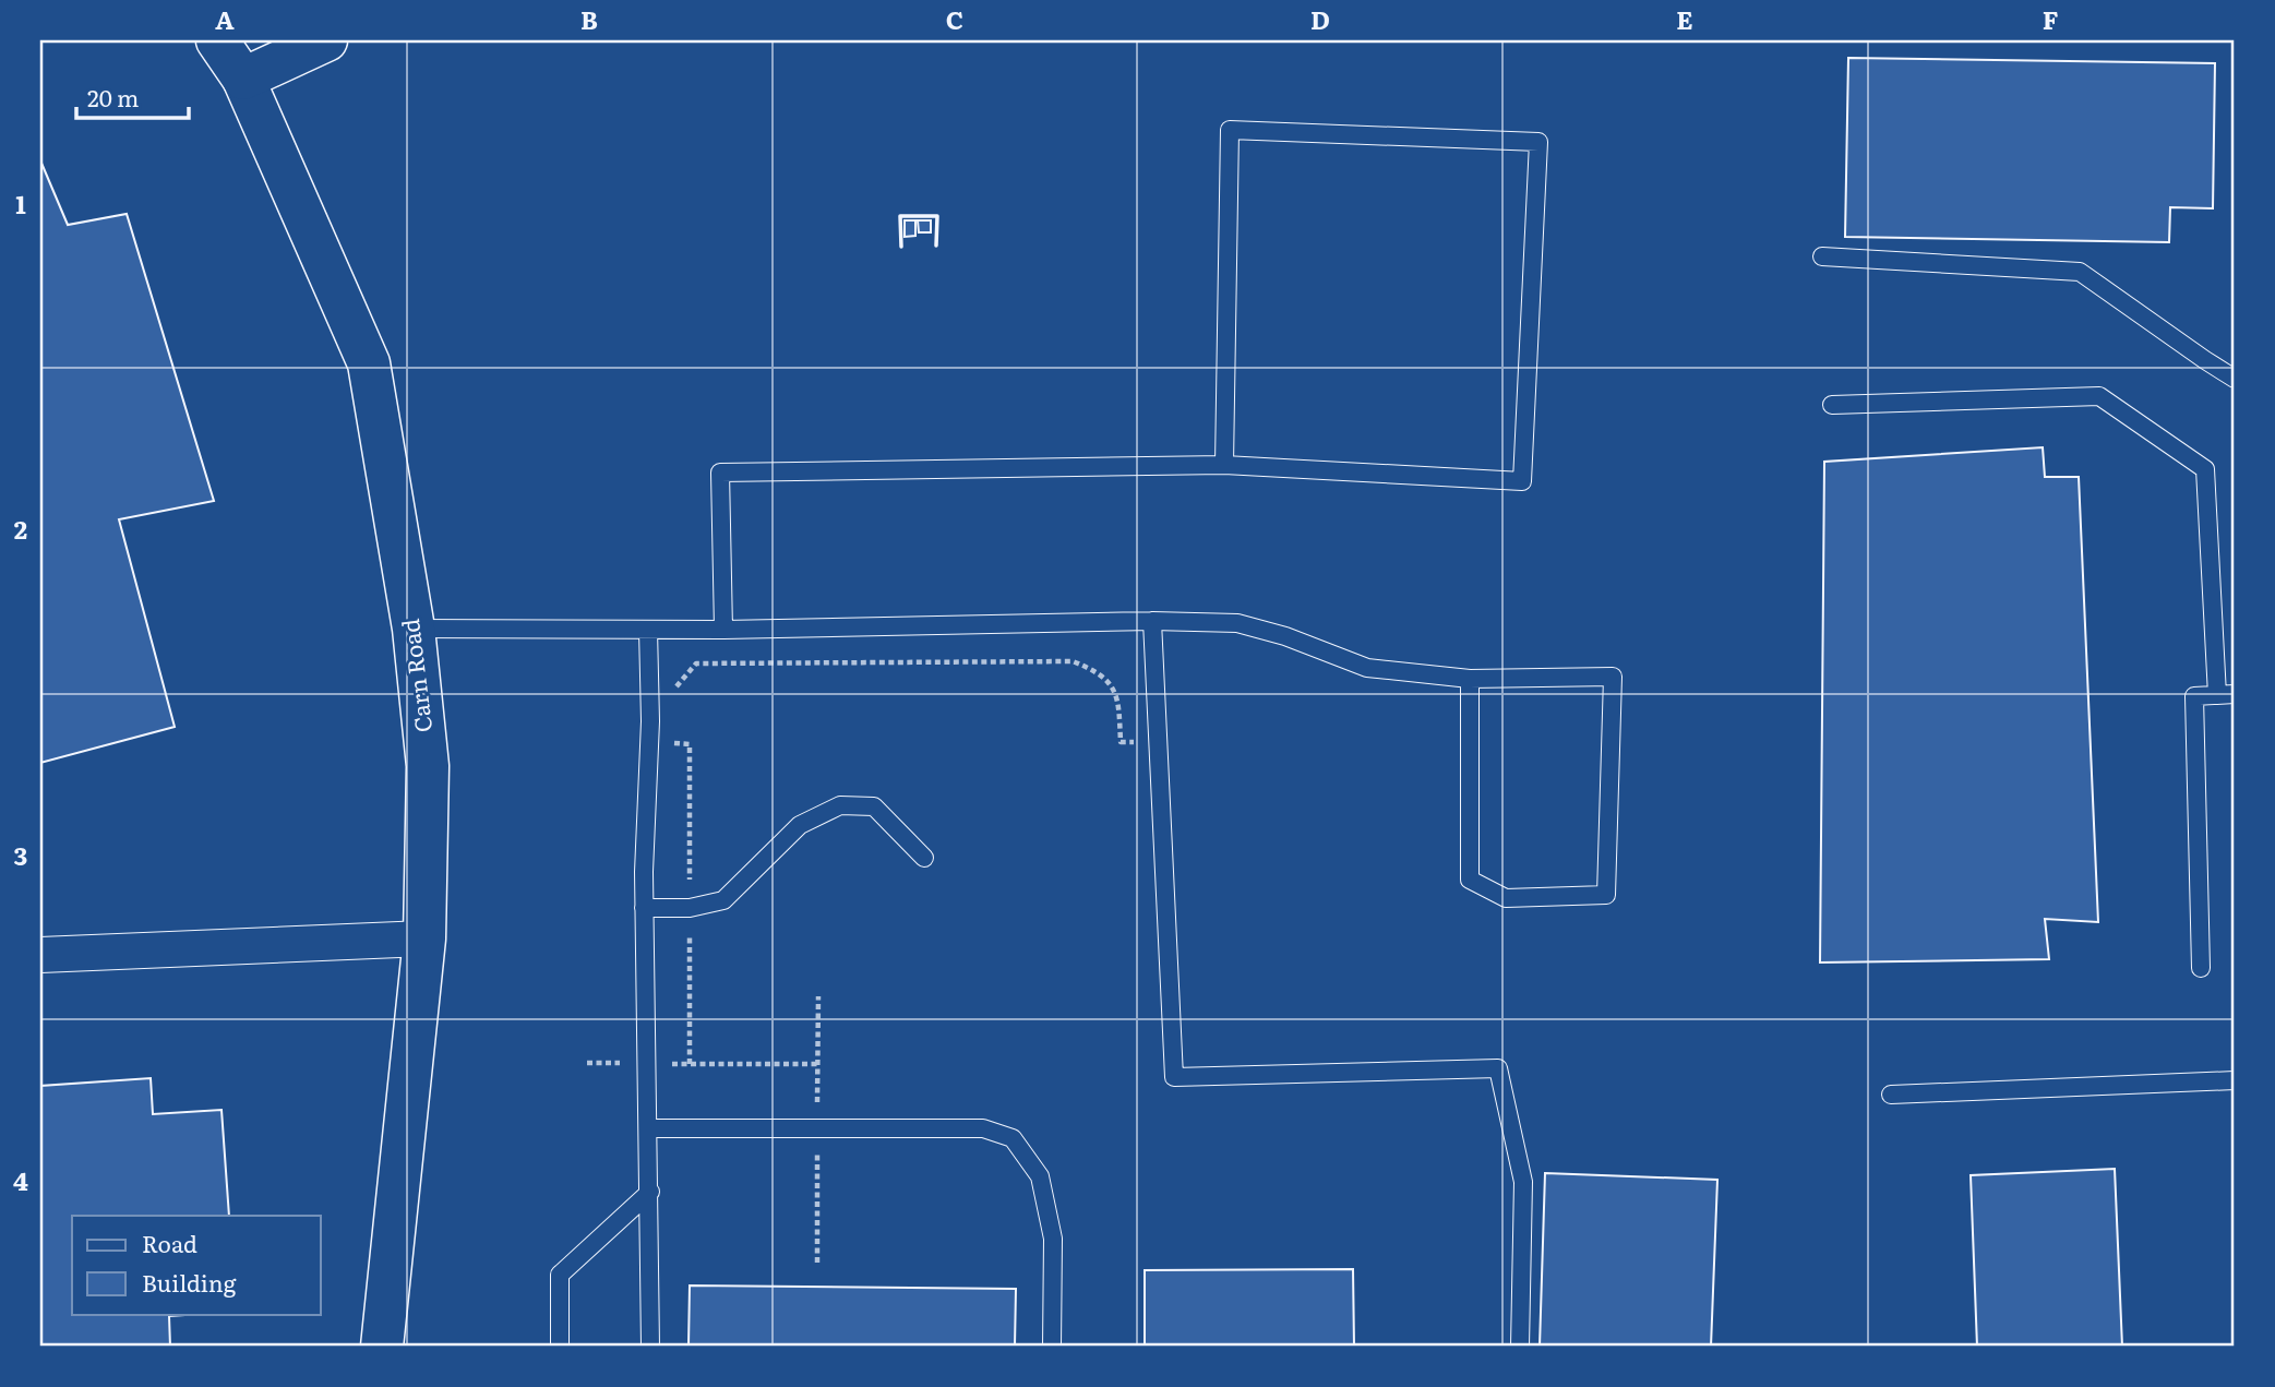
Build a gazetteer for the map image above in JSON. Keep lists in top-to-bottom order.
{
  "streets": {
    "street": ["Carn Road"]
  },
  "legend": ["Road", "Building"],
  "scale_bar": "20 m",
  "grid": {
    "columns": [
      "A",
      "B",
      "C",
      "D",
      "E",
      "F"
    ],
    "rows": [
      "1",
      "2",
      "3",
      "4"
    ]
  }
}
